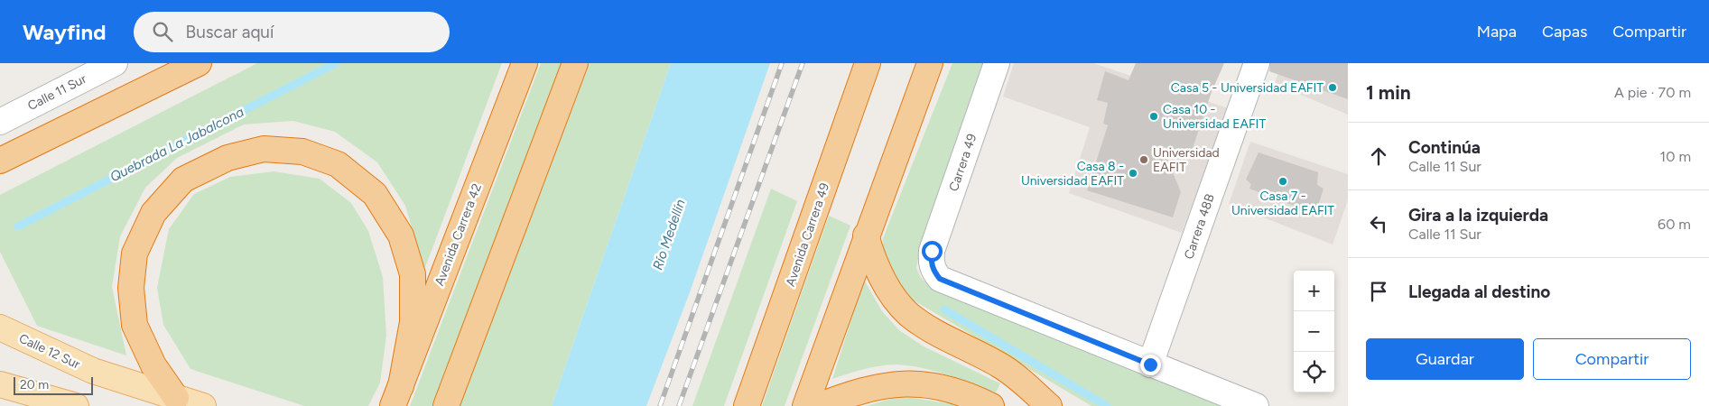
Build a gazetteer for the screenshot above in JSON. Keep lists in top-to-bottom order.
{
  "streets": {
    "highway": ["Avenida Carrera 42", "Avenida Carrera 49"],
    "main road": ["Calle 12 Sur"],
    "street": ["Calle 11 Sur", "Carrera 49", "Carrera 48B"]
  },
  "crossings": [
    ["Carrera 49", "Carrera 48B"]
  ],
  "water": ["Quebrada La Jabalcona", "Río Medellín"],
  "places": [
    "Casa 5 - Universidad EAFIT",
    "Casa 10 - Universidad EAFIT",
    "Universidad EAFIT",
    "Casa 8 - Universidad EAFIT",
    "Casa 7 - Universidad EAFIT"
  ],
  "scale_bar": "20 m",
  "page": {
    "header": "Wayfind",
    "search": "Buscar aquí",
    "nav": ["Mapa", "Capas", "Compartir"],
    "heading": ["1 min", "A pie · 70 m"],
    "list": [
      ["Continúa", "Calle 11 Sur", "10 m"],
      ["Gira a la izquierda", "Calle 11 Sur", "60 m"],
      "Llegada al destino"
    ],
    "map_buttons": ["+", "−"],
    "buttons": ["Guardar", "Compartir"],
    "scale": "20 m"
  }
}
